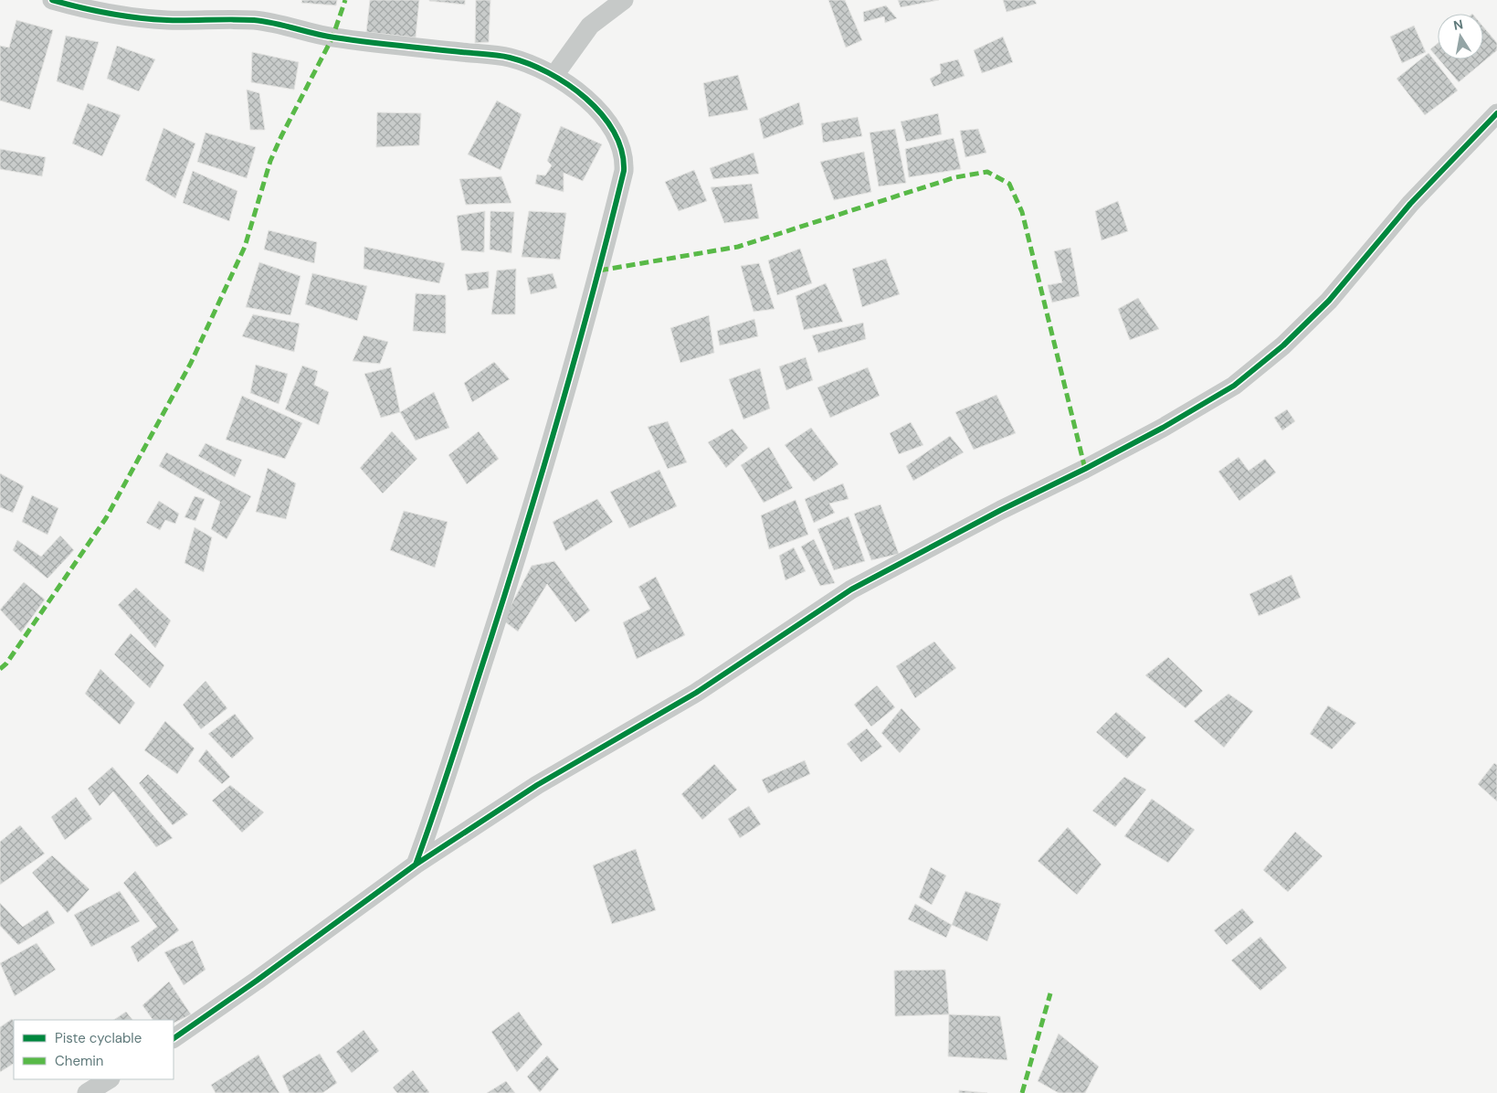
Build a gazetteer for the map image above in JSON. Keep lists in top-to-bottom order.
{
  "legend": ["Piste cyclable", "Chemin"],
  "north": "top"
}
